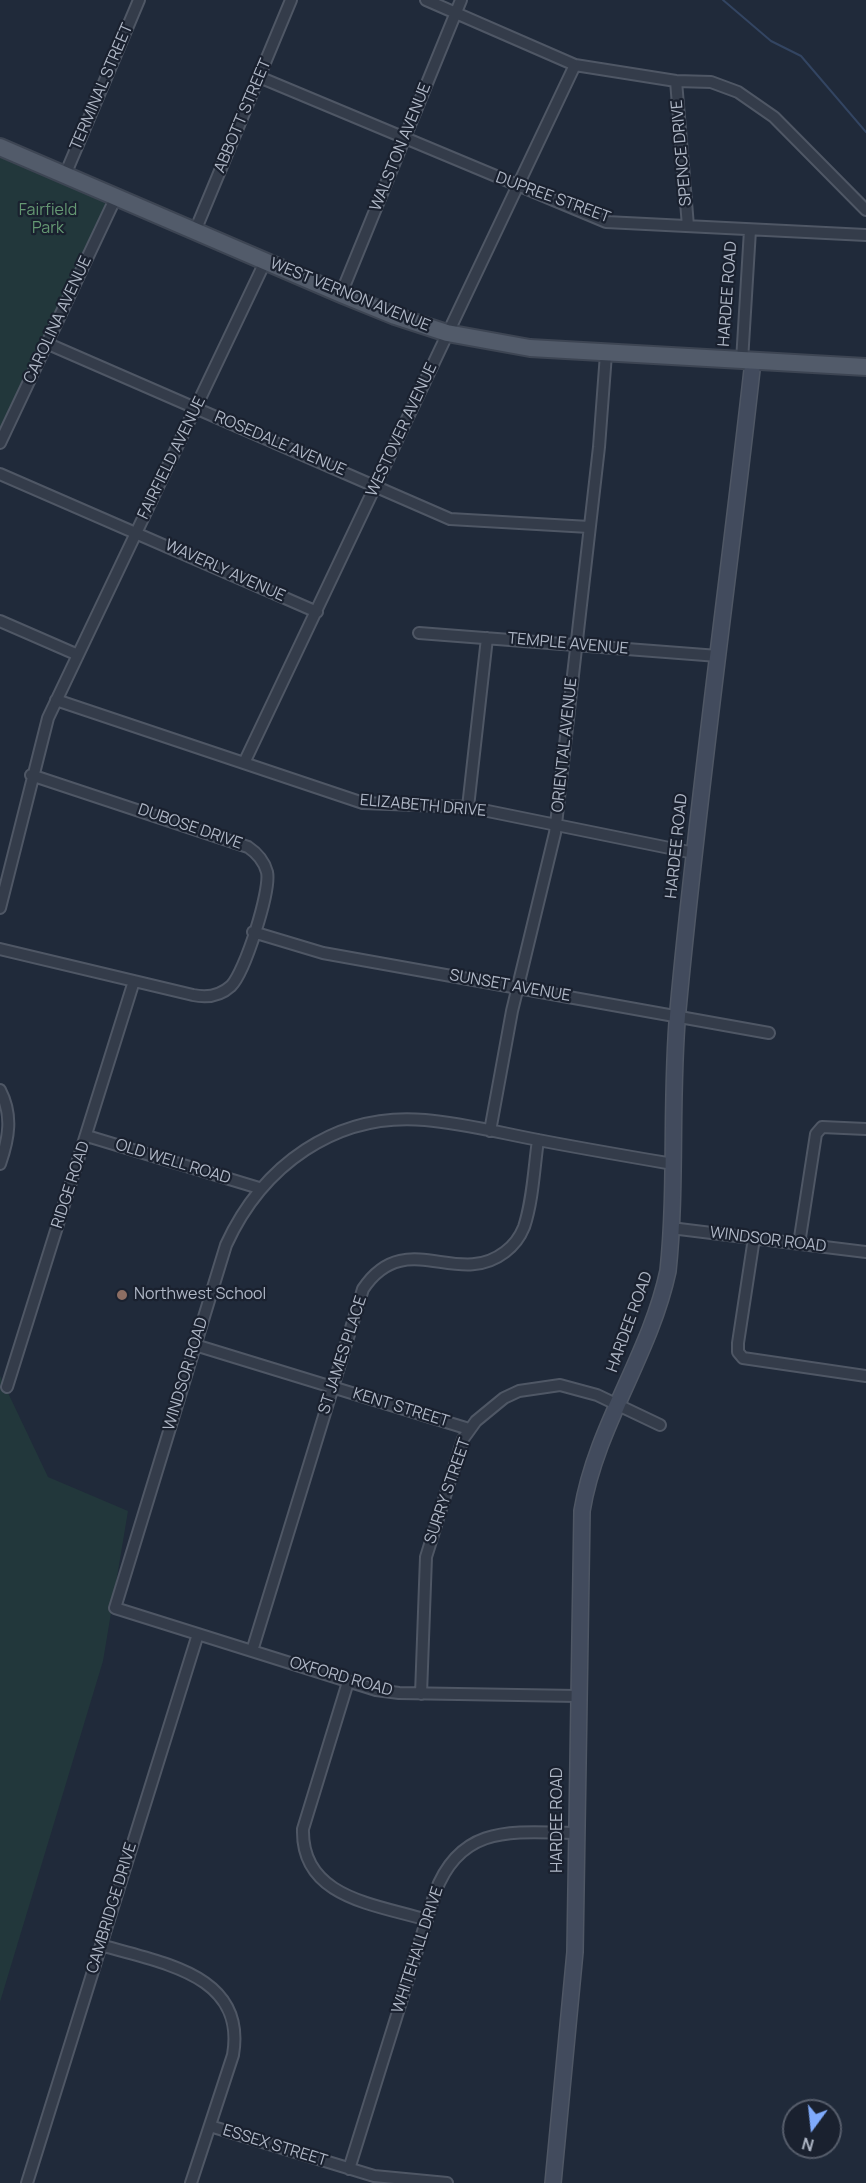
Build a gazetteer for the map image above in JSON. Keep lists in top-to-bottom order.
{
  "streets": {
    "main road": ["WEST VERNON AVENUE"],
    "street": [
      "TERMINAL STREET",
      "ABBOTT STREET",
      "WALSTON AVENUE",
      "SPENCE DRIVE",
      "DUPREE STREET",
      "HARDEE ROAD",
      "CAROLINA AVENUE",
      "WESTOVER AVENUE",
      "ROSEDALE AVENUE",
      "FAIRFIELD AVENUE",
      "WAVERLY AVENUE",
      "TEMPLE AVENUE",
      "ORIENTAL AVENUE",
      "ELIZABETH DRIVE",
      "DUBOSE DRIVE",
      "SUNSET AVENUE",
      "OLD WELL ROAD",
      "RIDGE ROAD",
      "WINDSOR ROAD",
      "ST JAMES PLACE",
      "KENT STREET",
      "SURRY STREET",
      "OXFORD ROAD",
      "CAMBRIDGE DRIVE",
      "WHITEHALL DRIVE",
      "ESSEX STREET"
    ]
  },
  "crossings": [
    ["TERMINAL STREET", "WEST VERNON AVENUE"],
    ["ABBOTT STREET", "DUPREE STREET"],
    ["ABBOTT STREET", "WEST VERNON AVENUE"],
    ["WALSTON AVENUE", "DUPREE STREET"],
    ["WALSTON AVENUE", "WEST VERNON AVENUE"],
    ["SPENCE DRIVE", "DUPREE STREET"],
    ["DUPREE STREET", "HARDEE ROAD"],
    ["DUPREE STREET", "WESTOVER AVENUE"],
    ["HARDEE ROAD", "WEST VERNON AVENUE"],
    ["HARDEE ROAD", "TEMPLE AVENUE"],
    ["HARDEE ROAD", "ELIZABETH DRIVE"],
    ["HARDEE ROAD", "SUNSET AVENUE"],
    ["HARDEE ROAD", "WINDSOR ROAD"],
    ["HARDEE ROAD", "SURRY STREET"],
    ["HARDEE ROAD", "OXFORD ROAD"],
    ["HARDEE ROAD", "WHITEHALL DRIVE"],
    ["WEST VERNON AVENUE", "CAROLINA AVENUE"],
    ["WEST VERNON AVENUE", "WESTOVER AVENUE"],
    ["WEST VERNON AVENUE", "FAIRFIELD AVENUE"],
    ["WEST VERNON AVENUE", "ORIENTAL AVENUE"],
    ["CAROLINA AVENUE", "ROSEDALE AVENUE"],
    ["WESTOVER AVENUE", "ROSEDALE AVENUE"],
    ["WESTOVER AVENUE", "WAVERLY AVENUE"],
    ["WESTOVER AVENUE", "ELIZABETH DRIVE"],
    ["ROSEDALE AVENUE", "FAIRFIELD AVENUE"],
    ["ROSEDALE AVENUE", "ORIENTAL AVENUE"],
    ["FAIRFIELD AVENUE", "WAVERLY AVENUE"],
    ["FAIRFIELD AVENUE", "ELIZABETH DRIVE"],
    ["FAIRFIELD AVENUE", "DUBOSE DRIVE"],
    ["TEMPLE AVENUE", "ORIENTAL AVENUE"],
    ["ORIENTAL AVENUE", "ELIZABETH DRIVE"],
    ["ORIENTAL AVENUE", "SUNSET AVENUE"],
    ["ORIENTAL AVENUE", "WINDSOR ROAD"],
    ["DUBOSE DRIVE", "SUNSET AVENUE"],
    ["DUBOSE DRIVE", "RIDGE ROAD"],
    ["OLD WELL ROAD", "RIDGE ROAD"],
    ["OLD WELL ROAD", "WINDSOR ROAD"],
    ["WINDSOR ROAD", "ST JAMES PLACE"],
    ["WINDSOR ROAD", "KENT STREET"],
    ["WINDSOR ROAD", "OXFORD ROAD"],
    ["ST JAMES PLACE", "KENT STREET"],
    ["ST JAMES PLACE", "OXFORD ROAD"],
    ["KENT STREET", "SURRY STREET"],
    ["SURRY STREET", "OXFORD ROAD"],
    ["OXFORD ROAD", "CAMBRIDGE DRIVE"],
    ["WHITEHALL DRIVE", "ESSEX STREET"]
  ],
  "parks": ["Fairfield Park"],
  "places": ["Northwest School"],
  "north": "bottom"
}
